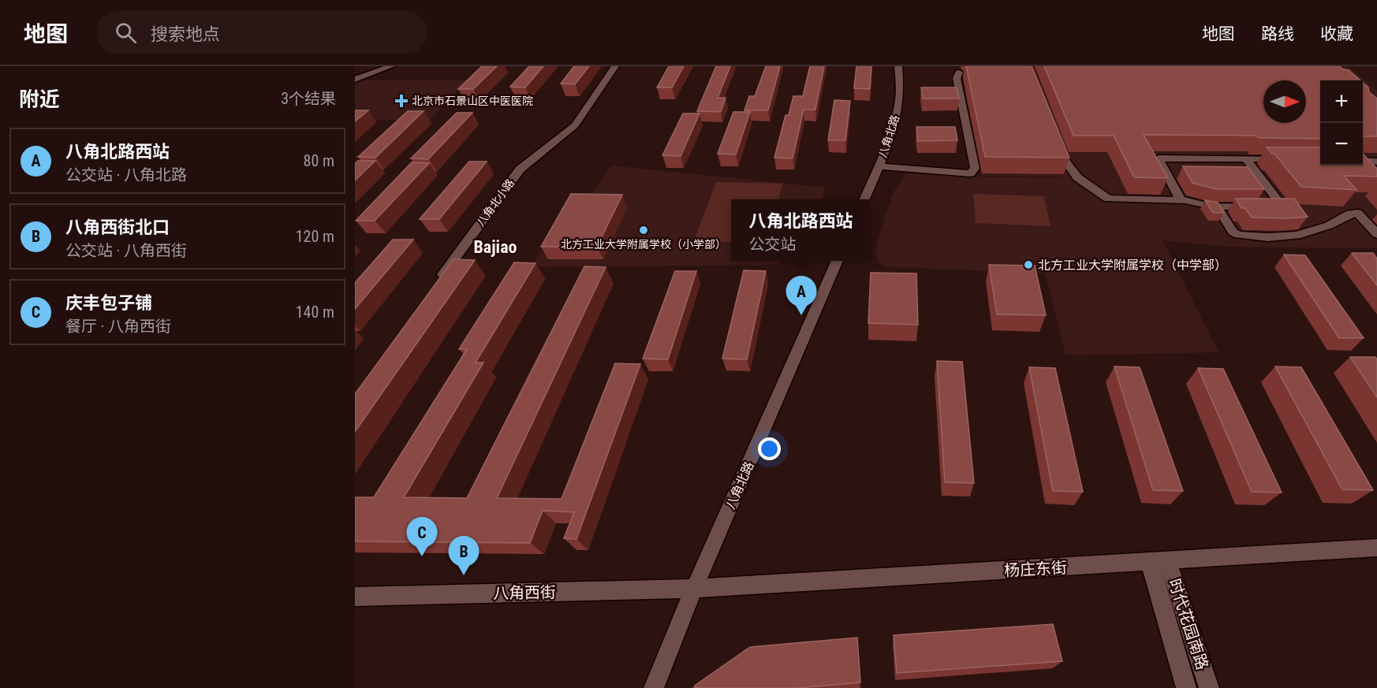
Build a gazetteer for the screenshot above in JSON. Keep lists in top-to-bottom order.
{
  "streets": {
    "street": [
      "八角北路",
      "八角北小路",
      "杨庄东街",
      "八角西街",
      "时代花园南路"
    ]
  },
  "crossings": [
    ["八角北路", "杨庄东街"],
    ["八角北路", "八角西街"],
    ["杨庄东街", "八角西街"],
    ["杨庄东街", "时代花园南路"]
  ],
  "districts": ["Bajiao"],
  "places": {
    "health": ["北京市石景山区中医医院"],
    "other": ["北方工业大学附属学校（小学部）", "北方工业大学附属学校（中学部）"]
  },
  "north": "right",
  "page": {
    "header": "地图",
    "search": "搜索地点",
    "nav": ["地图", "路线", "收藏"],
    "heading": ["附近", "3个结果"],
    "map_buttons": ["+", "−"],
    "list": [
      {
        "mark": "A",
        "name": "八角北路西站",
        "note": "公交站 · 八角北路",
        "value": "80 m"
      },
      {
        "mark": "B",
        "name": "八角西街北口",
        "note": "公交站 · 八角西街",
        "value": "120 m"
      },
      {
        "mark": "C",
        "name": "庆丰包子铺",
        "note": "餐厅 · 八角西街",
        "value": "140 m"
      }
    ],
    "popup": ["八角北路西站", "公交站"],
    "pins": ["A", "C", "B"]
  }
}
